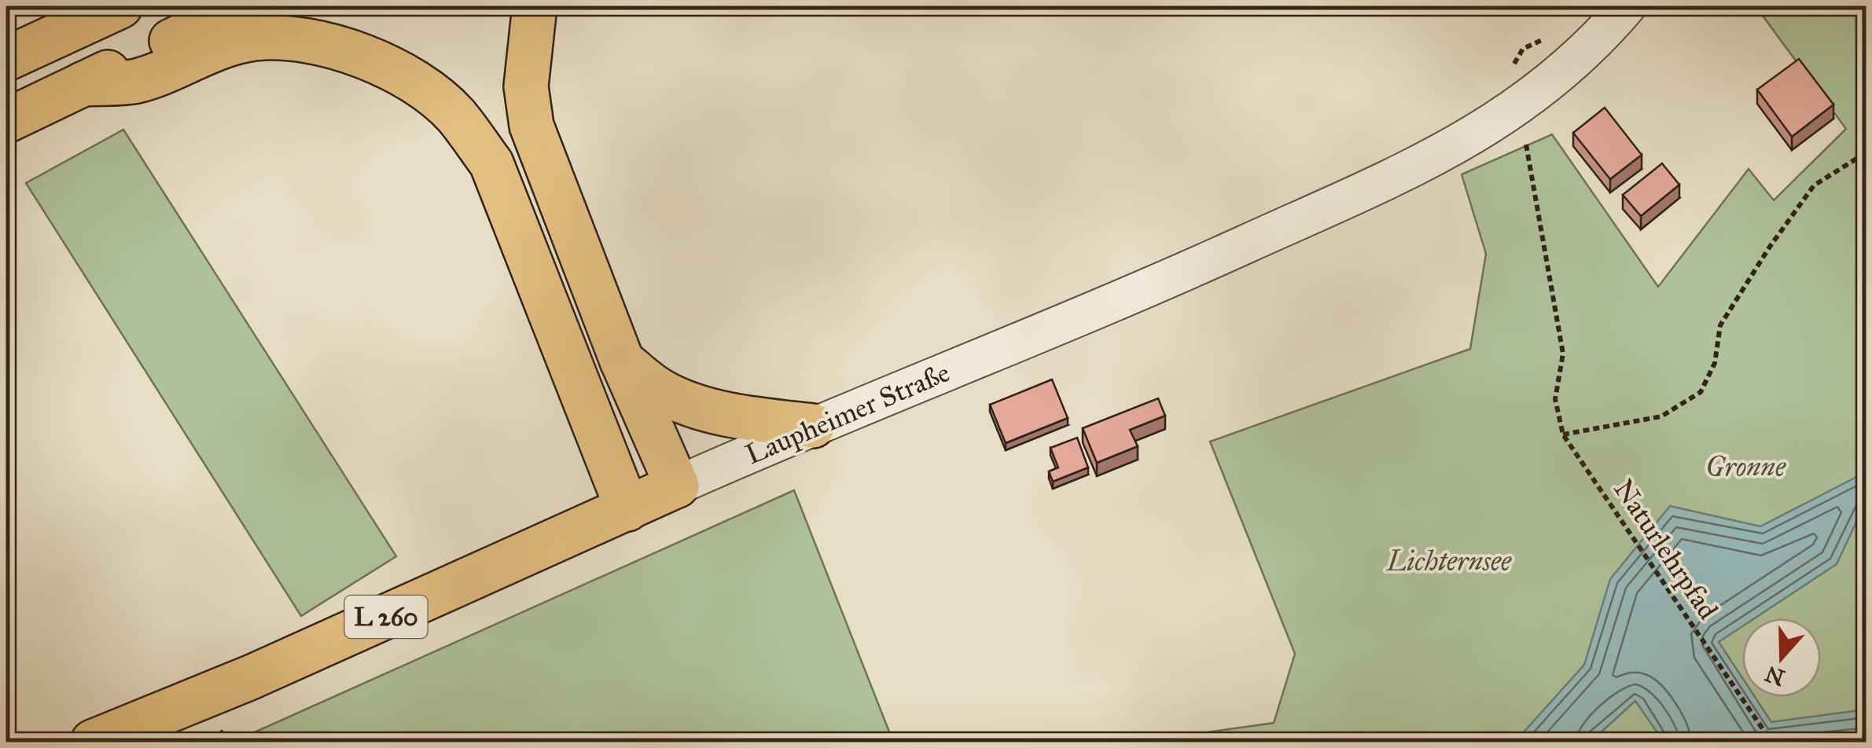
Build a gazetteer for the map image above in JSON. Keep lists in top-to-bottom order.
{
  "streets": {
    "main road": ["Laupheimer Straße", "L 260"],
    "path": ["Naturlehrpfad"]
  },
  "parks": ["Gronne", "Lichternsee"],
  "north": "bottom"
}
